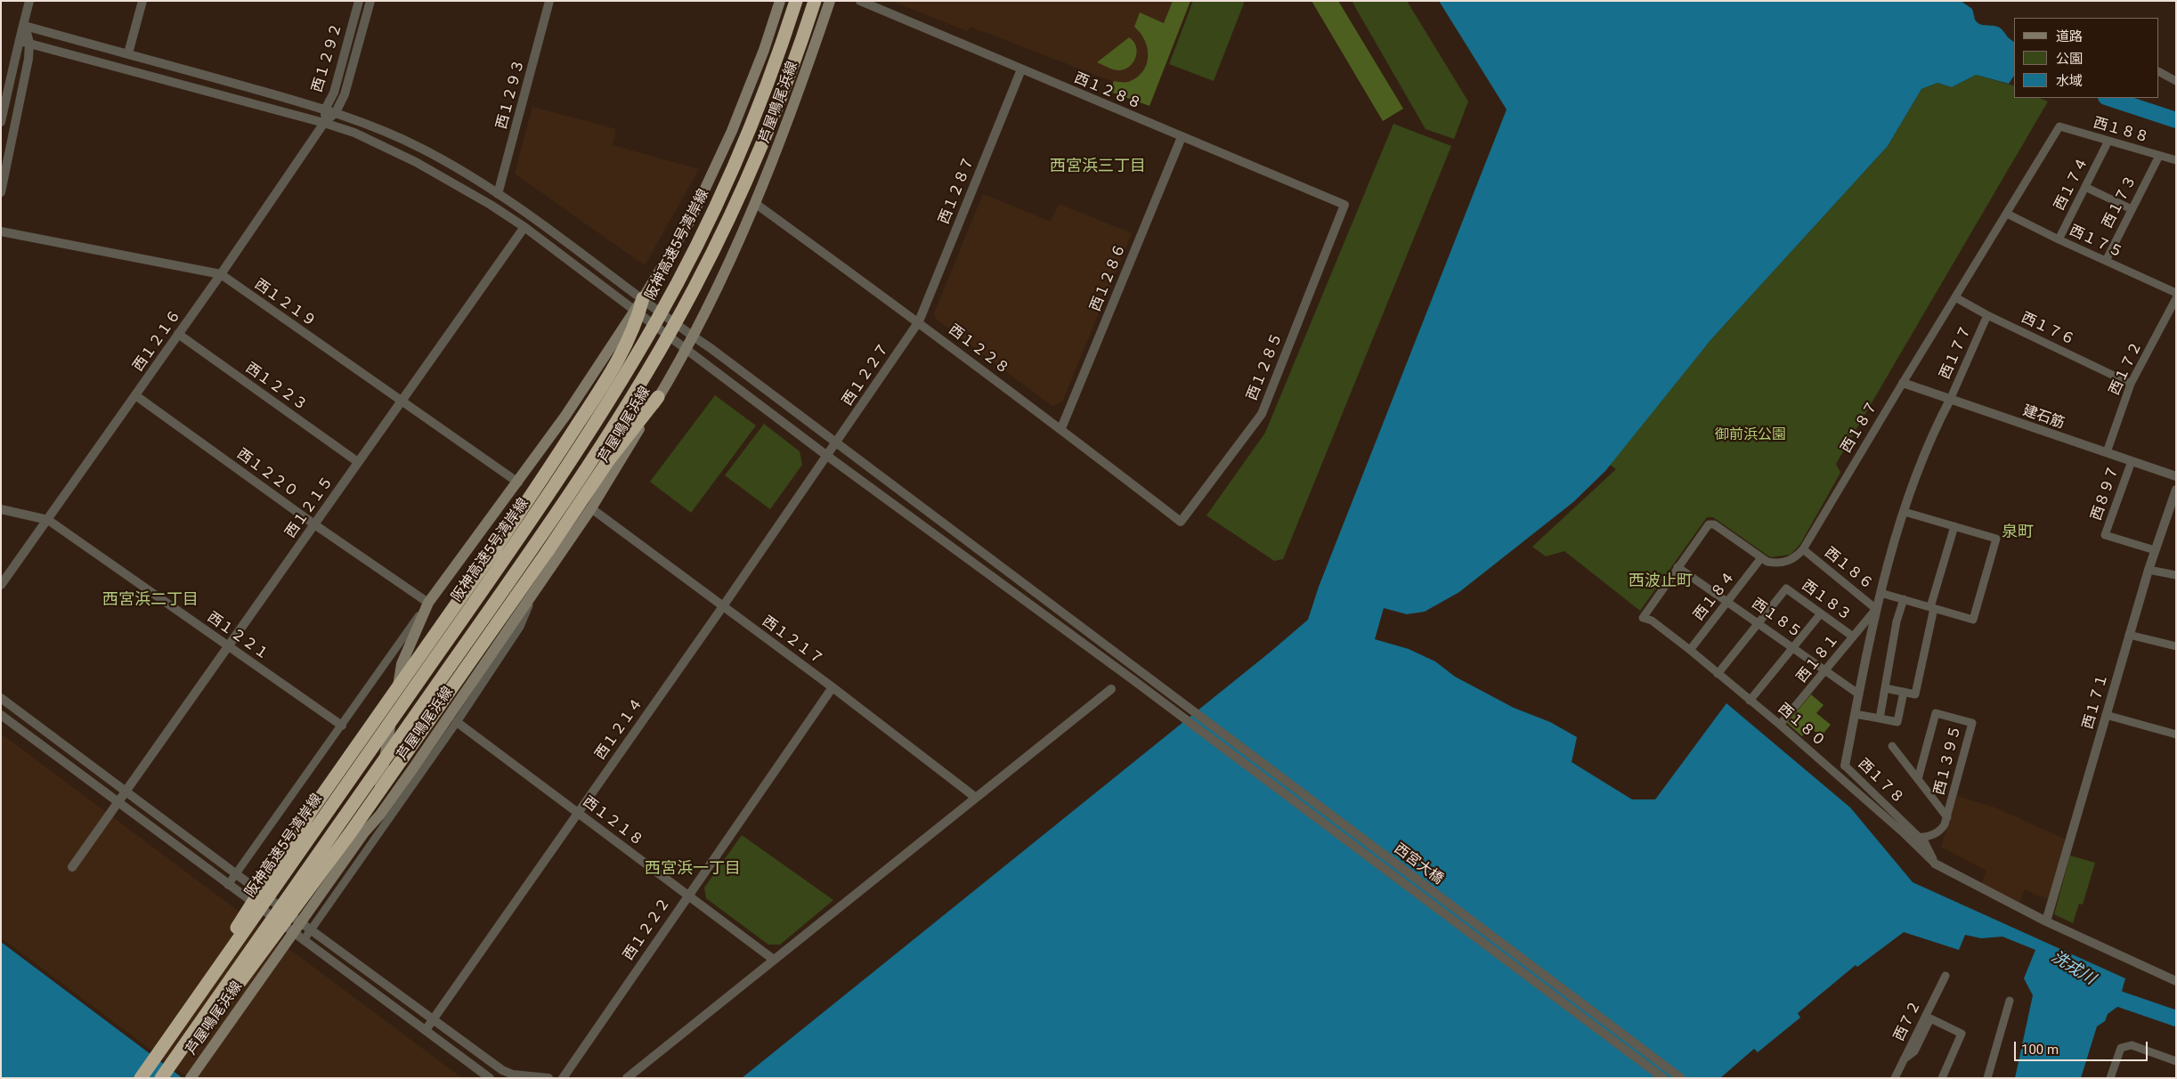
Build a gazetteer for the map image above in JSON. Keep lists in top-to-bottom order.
{
  "streets": {
    "highway": ["阪神高速5号湾岸線"],
    "main road": ["芦屋鳴尾浜線"],
    "street": [
      "西１２９２",
      "西１２８８",
      "西１２９３",
      "西１８８",
      "西１７４",
      "西１２８７",
      "西１７３",
      "西１７５",
      "西１２８６",
      "西１２１９",
      "西１７６",
      "西１２１６",
      "西１２２８",
      "西１７７",
      "西１２８５",
      "西１７２",
      "西１２２７",
      "西１２２３",
      "建石筋",
      "西１８７",
      "西１２２０",
      "西８９７",
      "西１２１５",
      "西１８６",
      "西１８４",
      "西１８３",
      "西１８５",
      "西１２２１",
      "西１２１７",
      "西１８１",
      "西１７１",
      "西１８０",
      "西１２１４",
      "西１３９５",
      "西１７８",
      "西１２１８",
      "西宮大橋",
      "西１２２２",
      "西７２"
    ]
  },
  "crossings": [
    ["西１２９２", "西１２１６"],
    ["西１２８８", "西１２８７"],
    ["西１２８８", "西１２８６"],
    ["西１２８８", "西１２８５"],
    ["芦屋鳴尾浜線", "西１２１９"],
    ["芦屋鳴尾浜線", "西１２２８"],
    ["芦屋鳴尾浜線", "西１２２０"],
    ["芦屋鳴尾浜線", "西１２１７"],
    ["西１８８", "西１７４"],
    ["西１８８", "西１７３"],
    ["西１８８", "西１８７"],
    ["西１７４", "西１７５"],
    ["西１２８７", "西１２２８"],
    ["西１２８７", "西１２２７"],
    ["西１７３", "西１７５"],
    ["西１７５", "西１８７"],
    ["西１２８６", "西１２２８"],
    ["西１２１９", "西１２１６"],
    ["西１２１９", "西１２１５"],
    ["西１７６", "西１７７"],
    ["西１７６", "西１７２"],
    ["西１７６", "西１８７"],
    ["西１２１６", "西１２２３"],
    ["西１２１６", "西１２２０"],
    ["西１２１６", "西１２２１"],
    ["西１２２８", "西１２８５"],
    ["西１２２８", "西１２２７"],
    ["西１７７", "建石筋"],
    ["西１７７", "西１７８"],
    ["西１７２", "建石筋"],
    ["西１２２７", "西１２１４"],
    ["西１２２３", "西１２１５"],
    ["建石筋", "西１８７"],
    ["建石筋", "西８９７"],
    ["建石筋", "西１７８"],
    ["西１８７", "西１８６"],
    ["西１８７", "西１８４"],
    ["西１８７", "西１８５"],
    ["西１８７", "西１８０"],
    ["西１２２０", "西１２１５"],
    ["西８９７", "西１７１"],
    ["西１２１５", "西１２２１"],
    ["西１８６", "西１８１"],
    ["西１８６", "西１７８"],
    ["西１８４", "西１８５"],
    ["西１８４", "西１８０"],
    ["西１８３", "西１８５"],
    ["西１８３", "西１８１"],
    ["西１８３", "西１８０"],
    ["西１８５", "西１８１"],
    ["西１８５", "西１７８"],
    ["西１２１７", "西１２１４"],
    ["西１２１７", "西１２２２"],
    ["西１８１", "西１８０"],
    ["西１８１", "西１７８"],
    ["西１８０", "西１７８"],
    ["西１２１４", "西１２１８"],
    ["西１３９５", "西１７８"],
    ["西１２１８", "西１２２２"]
  ],
  "districts": [
    "西宮浜三丁目",
    "泉町",
    "西波止町",
    "西宮浜二丁目",
    "西宮浜一丁目"
  ],
  "water": ["洗戎川"],
  "parks": ["御前浜公園"],
  "legend": ["道路", "公園", "水域"],
  "scale_bar": "100 m"
}
